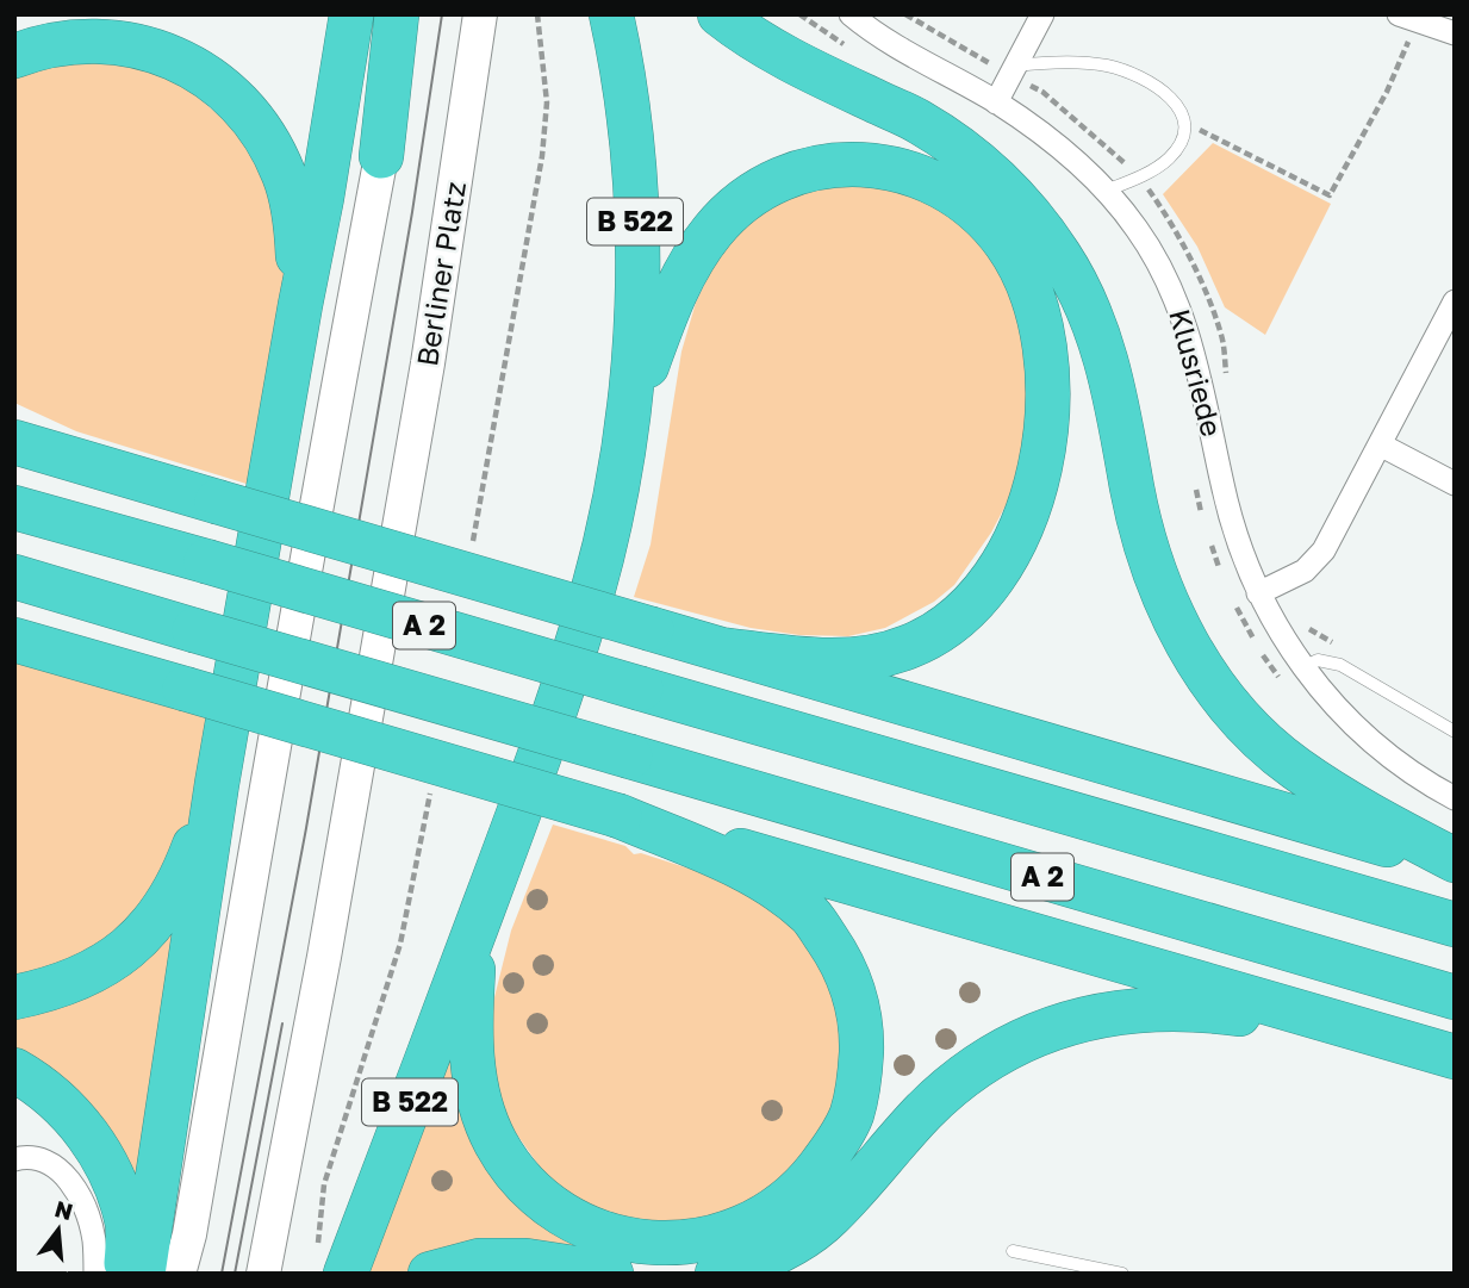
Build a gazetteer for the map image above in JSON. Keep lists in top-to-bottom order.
{
  "streets": {
    "highway": ["B 522", "A 2"],
    "main road": ["Berliner Platz"],
    "street": ["Klusriede"]
  },
  "north": "top"
}
